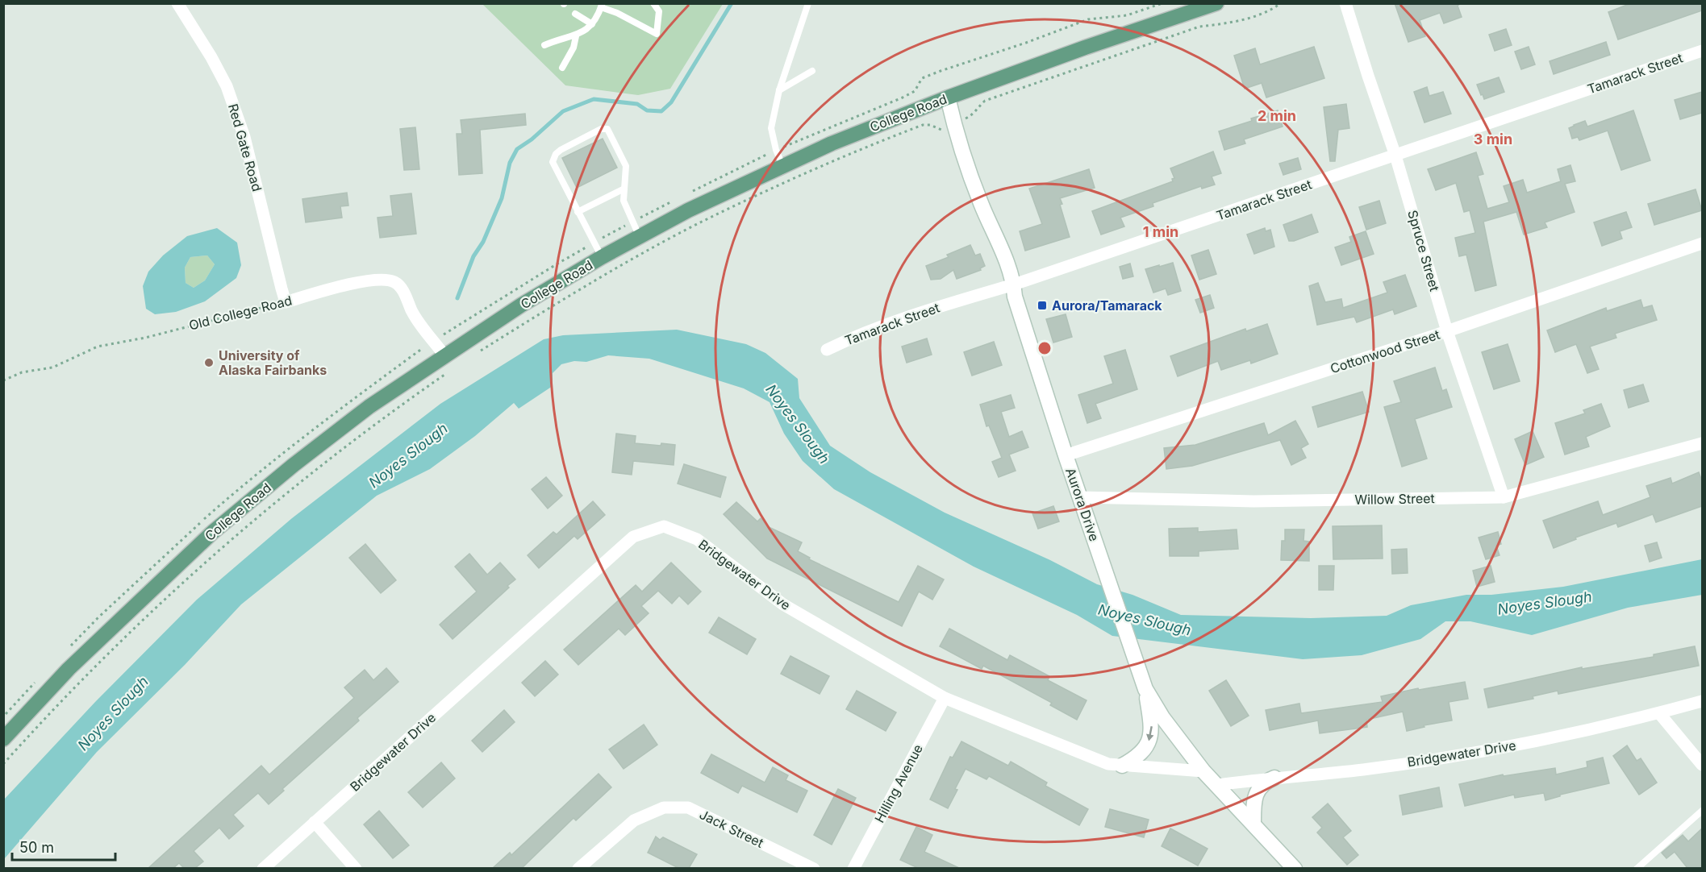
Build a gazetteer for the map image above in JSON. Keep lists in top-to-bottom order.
{
  "streets": {
    "main road": ["College Road"],
    "street": [
      "Tamarack Street",
      "Red Gate Road",
      "Spruce Street",
      "Old College Road",
      "Cottonwood Street",
      "Willow Street",
      "Aurora Drive",
      "Bridgewater Drive",
      "Hilling Avenue",
      "Jack Street"
    ]
  },
  "crossings": [
    ["Tamarack Street", "Spruce Street"],
    ["Tamarack Street", "Aurora Drive"],
    ["College Road", "Old College Road"],
    ["College Road", "Aurora Drive"],
    ["Red Gate Road", "Old College Road"],
    ["Spruce Street", "Cottonwood Street"],
    ["Spruce Street", "Willow Street"],
    ["Cottonwood Street", "Aurora Drive"],
    ["Willow Street", "Aurora Drive"],
    ["Aurora Drive", "Bridgewater Drive"],
    ["Bridgewater Drive", "Hilling Avenue"]
  ],
  "water": ["Noyes Slough"],
  "places": {
    "transit": ["Aurora/Tamarack"],
    "other": ["University of Alaska Fairbanks"]
  },
  "scale_bar": "50 m",
  "rings": ["2 min", "3 min", "1 min"]
}
